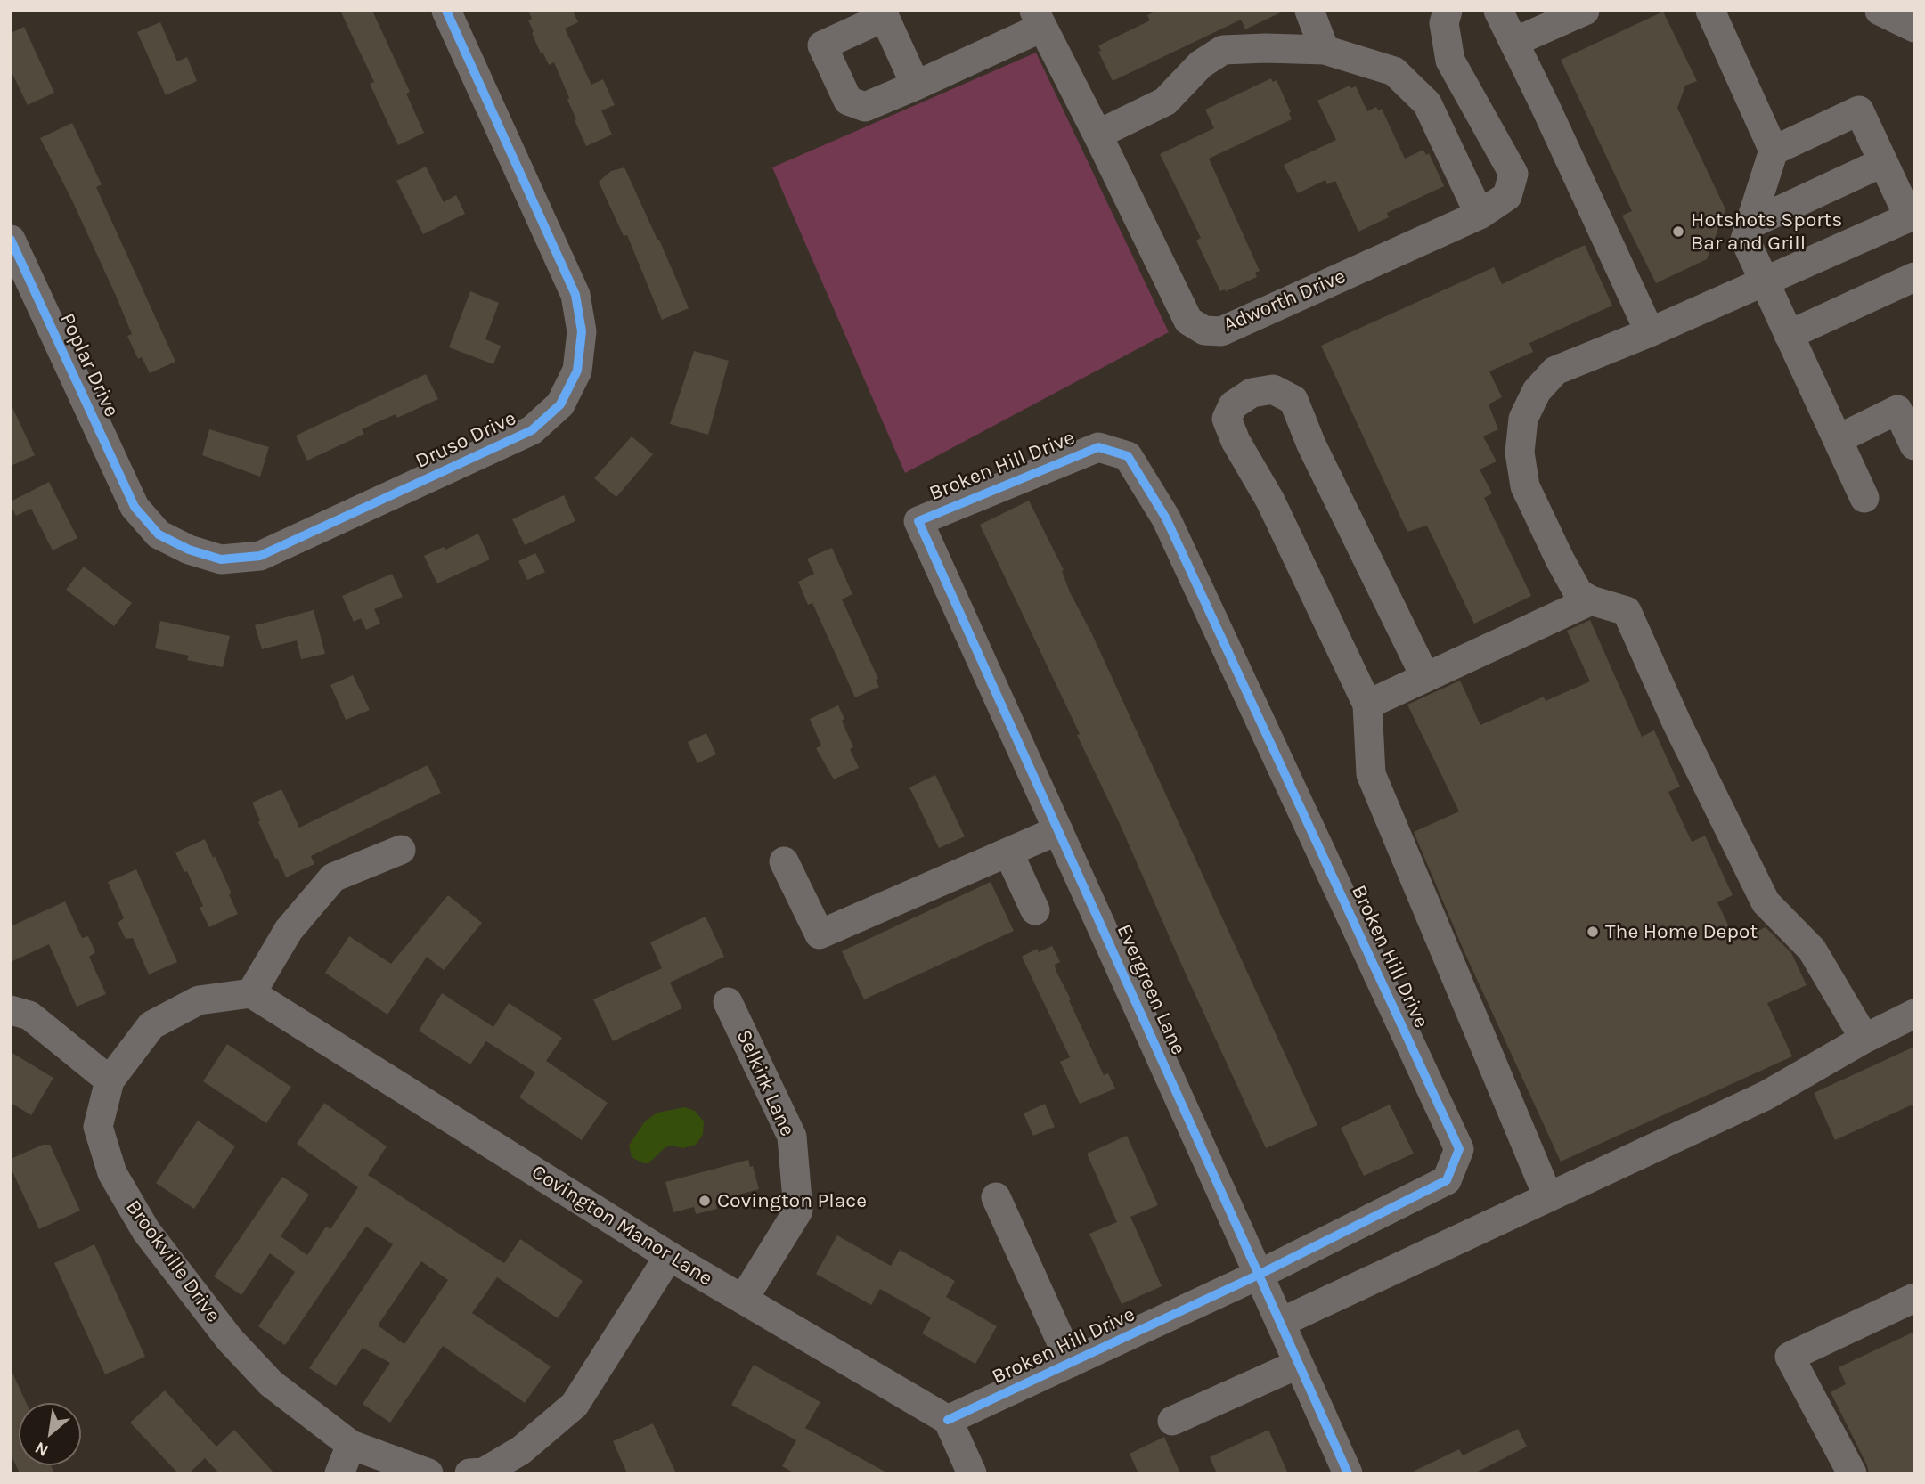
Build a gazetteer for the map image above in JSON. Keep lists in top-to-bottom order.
{
  "streets": {
    "street": [
      "Adworth Drive",
      "Poplar Drive",
      "Druso Drive",
      "Broken Hill Drive",
      "Evergreen Lane",
      "Selkirk Lane",
      "Covington Manor Lane",
      "Brookville Drive"
    ]
  },
  "crossings": [
    ["Poplar Drive", "Druso Drive"],
    ["Broken Hill Drive", "Evergreen Lane"],
    ["Broken Hill Drive", "Covington Manor Lane"],
    ["Selkirk Lane", "Covington Manor Lane"],
    ["Covington Manor Lane", "Brookville Drive"]
  ],
  "places": ["Hotshots Sports Bar and Grill", "The Home Depot", "Covington Place"],
  "north": "bottom left"
}
